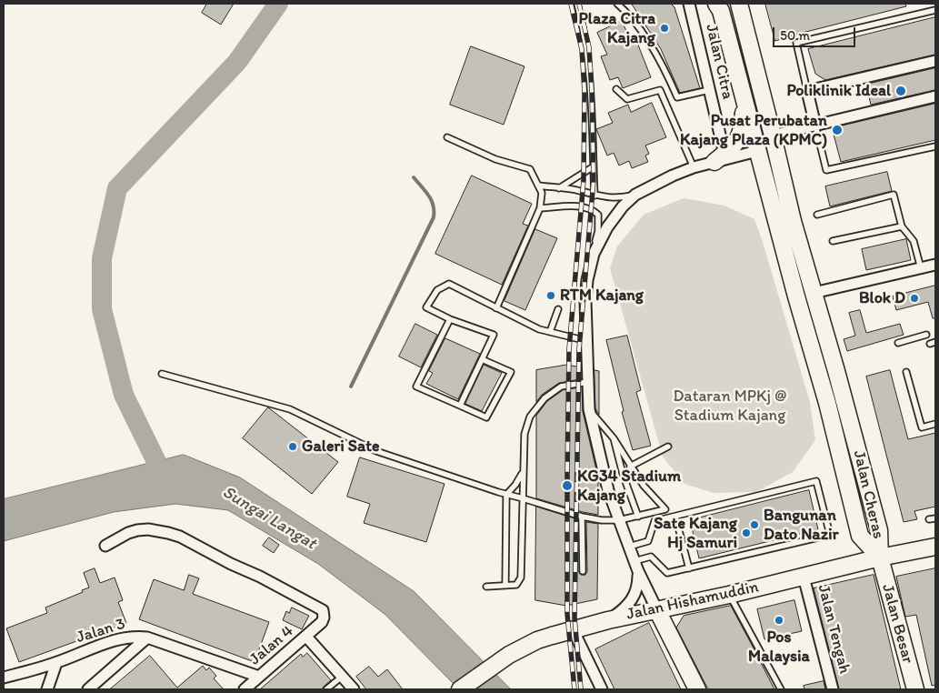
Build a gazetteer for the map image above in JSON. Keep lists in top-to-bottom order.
{
  "streets": {
    "main road": ["Jalan Cheras", "Jalan Hishamuddin", "Jalan Besar"],
    "street": [
      "Jalan Citra",
      "Jalan Tengah",
      "Jalan 3",
      "Jalan 4"
    ]
  },
  "crossings": [
    ["Jalan Cheras", "Jalan Hishamuddin"],
    ["Jalan Cheras", "Jalan Besar"],
    ["Jalan Hishamuddin", "Jalan Besar"],
    ["Jalan Hishamuddin", "Jalan Tengah"],
    ["Jalan 3", "Jalan 4"]
  ],
  "water": ["Sungai Langat"],
  "parks": ["Dataran MPKj @ Stadium Kajang"],
  "places": [
    "Plaza Citra Kajang",
    "Poliklinik Ideal",
    "Pusat Perubatan Kajang Plaza (KPMC)",
    "RTM Kajang",
    "Blok D",
    "Galeri Sate",
    "KG34 Stadium Kajang",
    "Bangunan Dato Nazir",
    "Sate Kajang Hj Samuri",
    "Pos Malaysia"
  ],
  "scale_bar": "50 m"
}
